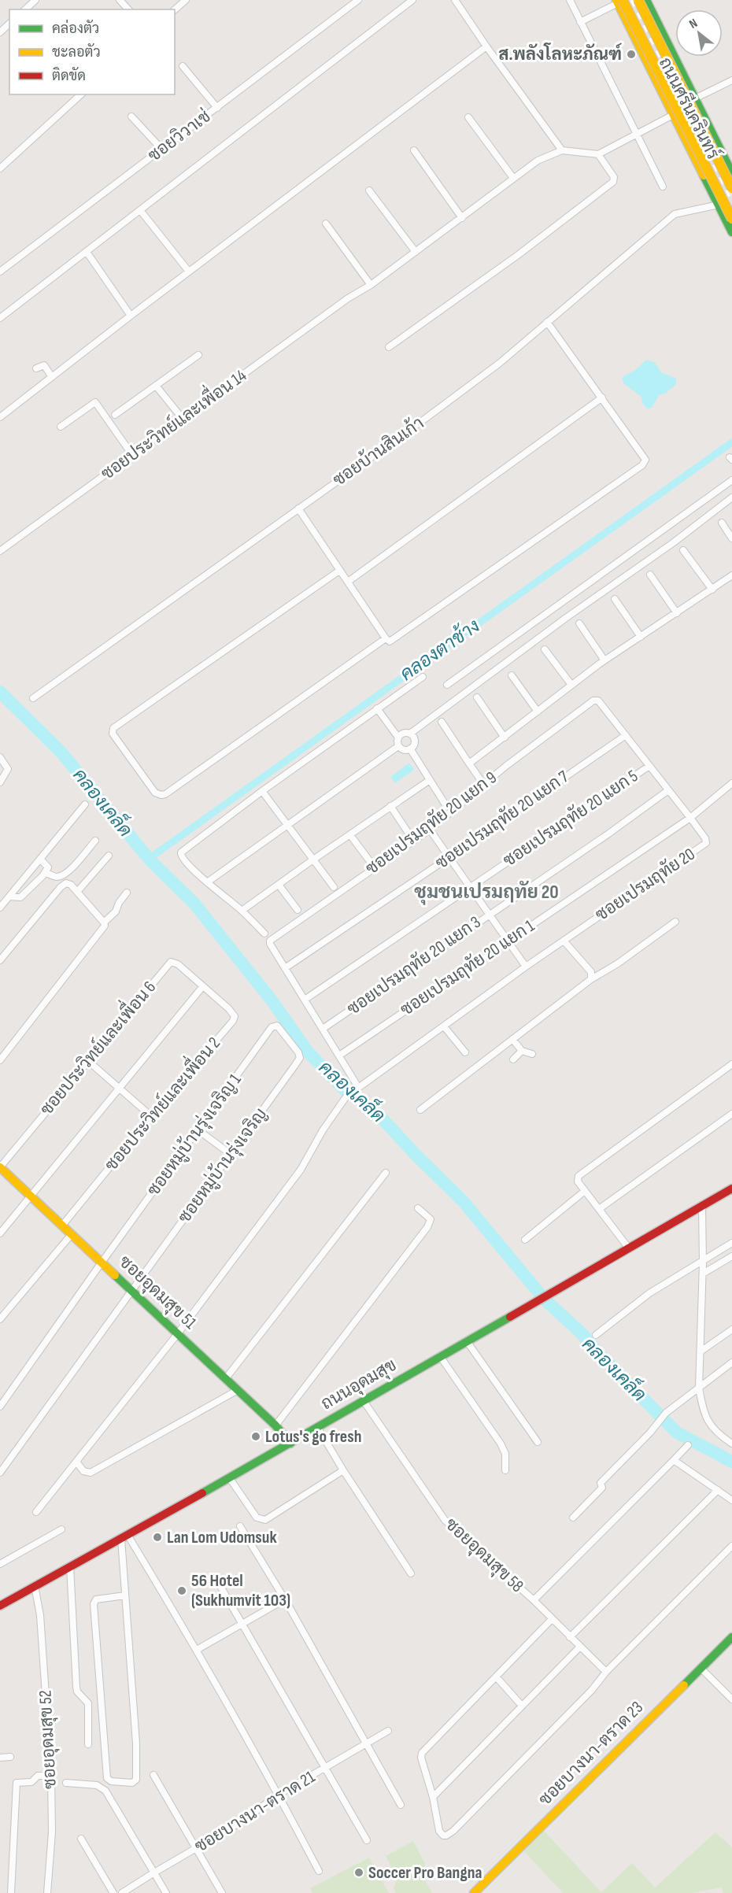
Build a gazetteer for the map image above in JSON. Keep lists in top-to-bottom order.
{
  "streets": {
    "main road": [
      "ถนนศรีนครินทร์",
      "ซอยอุดมสุข 51",
      "ถนนอุดมสุข",
      "ซอยบางนา-ตราด 23"
    ],
    "street": [
      "ซอยวิวาเช่",
      "ซอยประวิทย์และเพื่อน 14",
      "ซอยบ้านสินเก้า",
      "ซอยเปรมฤทัย 20 แยก 5",
      "ซอยเปรมฤทัย 20 แยก 7",
      "ซอยเปรมฤทัย 20 แยก 9",
      "ซอยเปรมฤทัย 20",
      "ซอยเปรมฤทัย 20 แยก 3",
      "ซอยเปรมฤทัย 20 แยก 1",
      "ซอยประวิทย์และเพื่อน 6",
      "ซอยประวิทย์และเพื่อน 2",
      "ซอยหมู่บ้านรุ่งเจริญ 1",
      "ซอยหมู่บ้านรุ่งเจริญ",
      "ซอยอุดมสุข 58",
      "ซอยอุดมสุข 52",
      "ซอยบางนา-ตราด 21"
    ]
  },
  "crossings": [
    ["ถนนศรีนครินทร์", "ซอยบ้านสินเก้า"],
    ["ซอยเปรมฤทัย 20 แยก 5", "ซอยเปรมฤทัย 20"],
    ["ซอยเปรมฤทัย 20 แยก 7", "ซอยเปรมฤทัย 20 แยก 9"],
    ["ซอยเปรมฤทัย 20 แยก 7", "ซอยเปรมฤทัย 20"],
    ["ซอยเปรมฤทัย 20 แยก 9", "ซอยเปรมฤทัย 20"],
    ["ซอยเปรมฤทัย 20", "ซอยเปรมฤทัย 20 แยก 3"],
    ["ซอยเปรมฤทัย 20", "ซอยเปรมฤทัย 20 แยก 1"],
    ["ซอยเปรมฤทัย 20", "ซอยอุดมสุข 51"],
    ["ซอยประวิทย์และเพื่อน 6", "ซอยประวิทย์และเพื่อน 2"],
    ["ซอยประวิทย์และเพื่อน 6", "ซอยอุดมสุข 51"],
    ["ซอยประวิทย์และเพื่อน 2", "ซอยอุดมสุข 51"],
    ["ซอยหมู่บ้านรุ่งเจริญ 1", "ซอยหมู่บ้านรุ่งเจริญ"],
    ["ซอยหมู่บ้านรุ่งเจริญ 1", "ซอยอุดมสุข 51"],
    ["ซอยหมู่บ้านรุ่งเจริญ", "ซอยอุดมสุข 51"],
    ["ซอยอุดมสุข 51", "ถนนอุดมสุข"],
    ["ถนนอุดมสุข", "ซอยอุดมสุข 58"],
    ["ถนนอุดมสุข", "ซอยอุดมสุข 52"]
  ],
  "districts": ["ชุมชนเปรมฤทัย 20"],
  "water": ["คลองตาช้าง", "คลองเคล็ด"],
  "places": [
    "ส.พลังโลหะภัณฑ์",
    "Lotus's go fresh",
    "Lan Lom Udomsuk",
    "56 Hotel (Sukhumvit 103)",
    "Soccer Pro Bangna"
  ],
  "legend": ["คล่องตัว", "ชะลอตัว", "ติดขัด"],
  "north": "top left"
}
